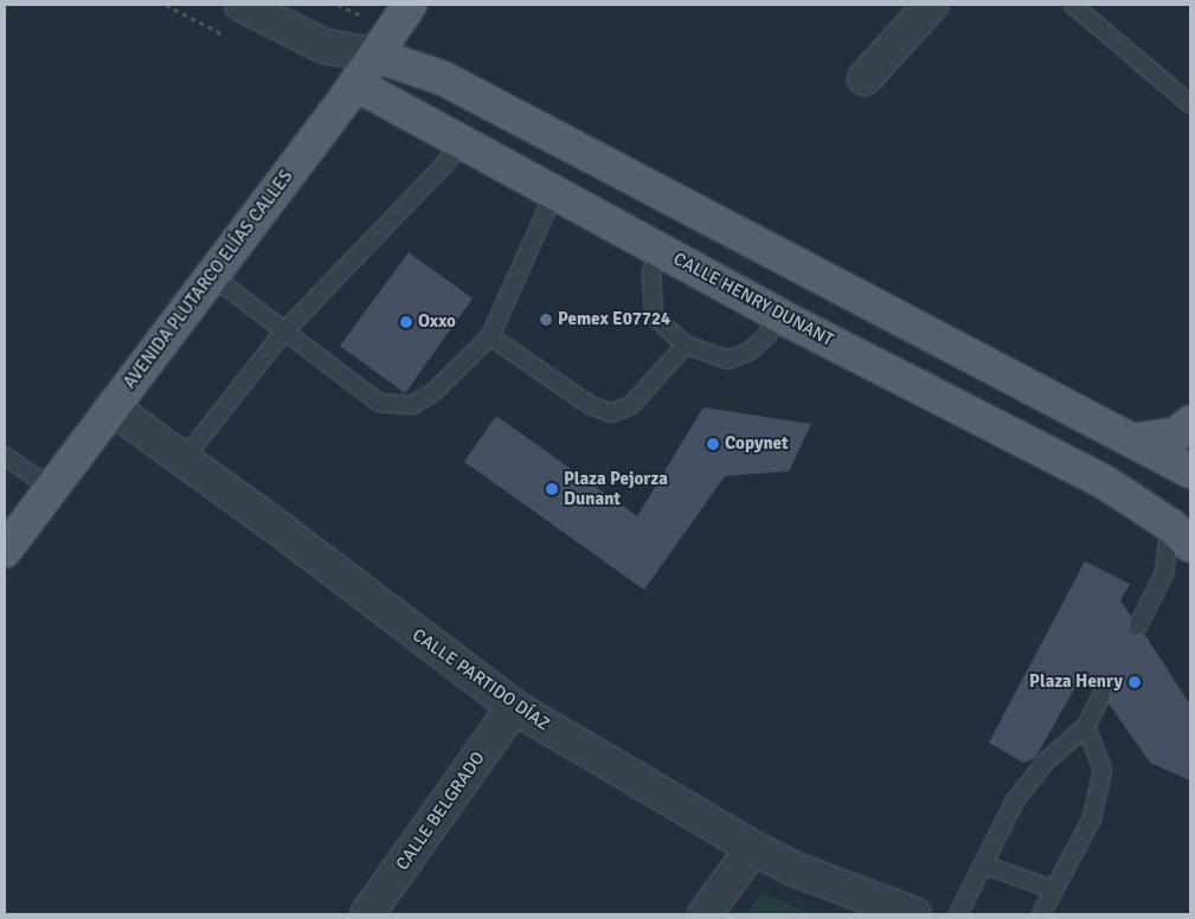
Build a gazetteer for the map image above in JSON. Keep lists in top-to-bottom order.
{
  "streets": {
    "main road": ["AVENIDA PLUTARCO ELÍAS CALLES", "CALLE HENRY DUNANT"],
    "street": ["CALLE PARTIDO DÍAZ", "CALLE BELGRADO"]
  },
  "crossings": [
    ["AVENIDA PLUTARCO ELÍAS CALLES", "CALLE HENRY DUNANT"],
    ["AVENIDA PLUTARCO ELÍAS CALLES", "CALLE PARTIDO DÍAZ"],
    ["CALLE PARTIDO DÍAZ", "CALLE BELGRADO"]
  ],
  "places": [
    "Pemex E07724",
    "Oxxo",
    "Copynet",
    "Plaza Pejorza Dunant",
    "Plaza Henry"
  ]
}
